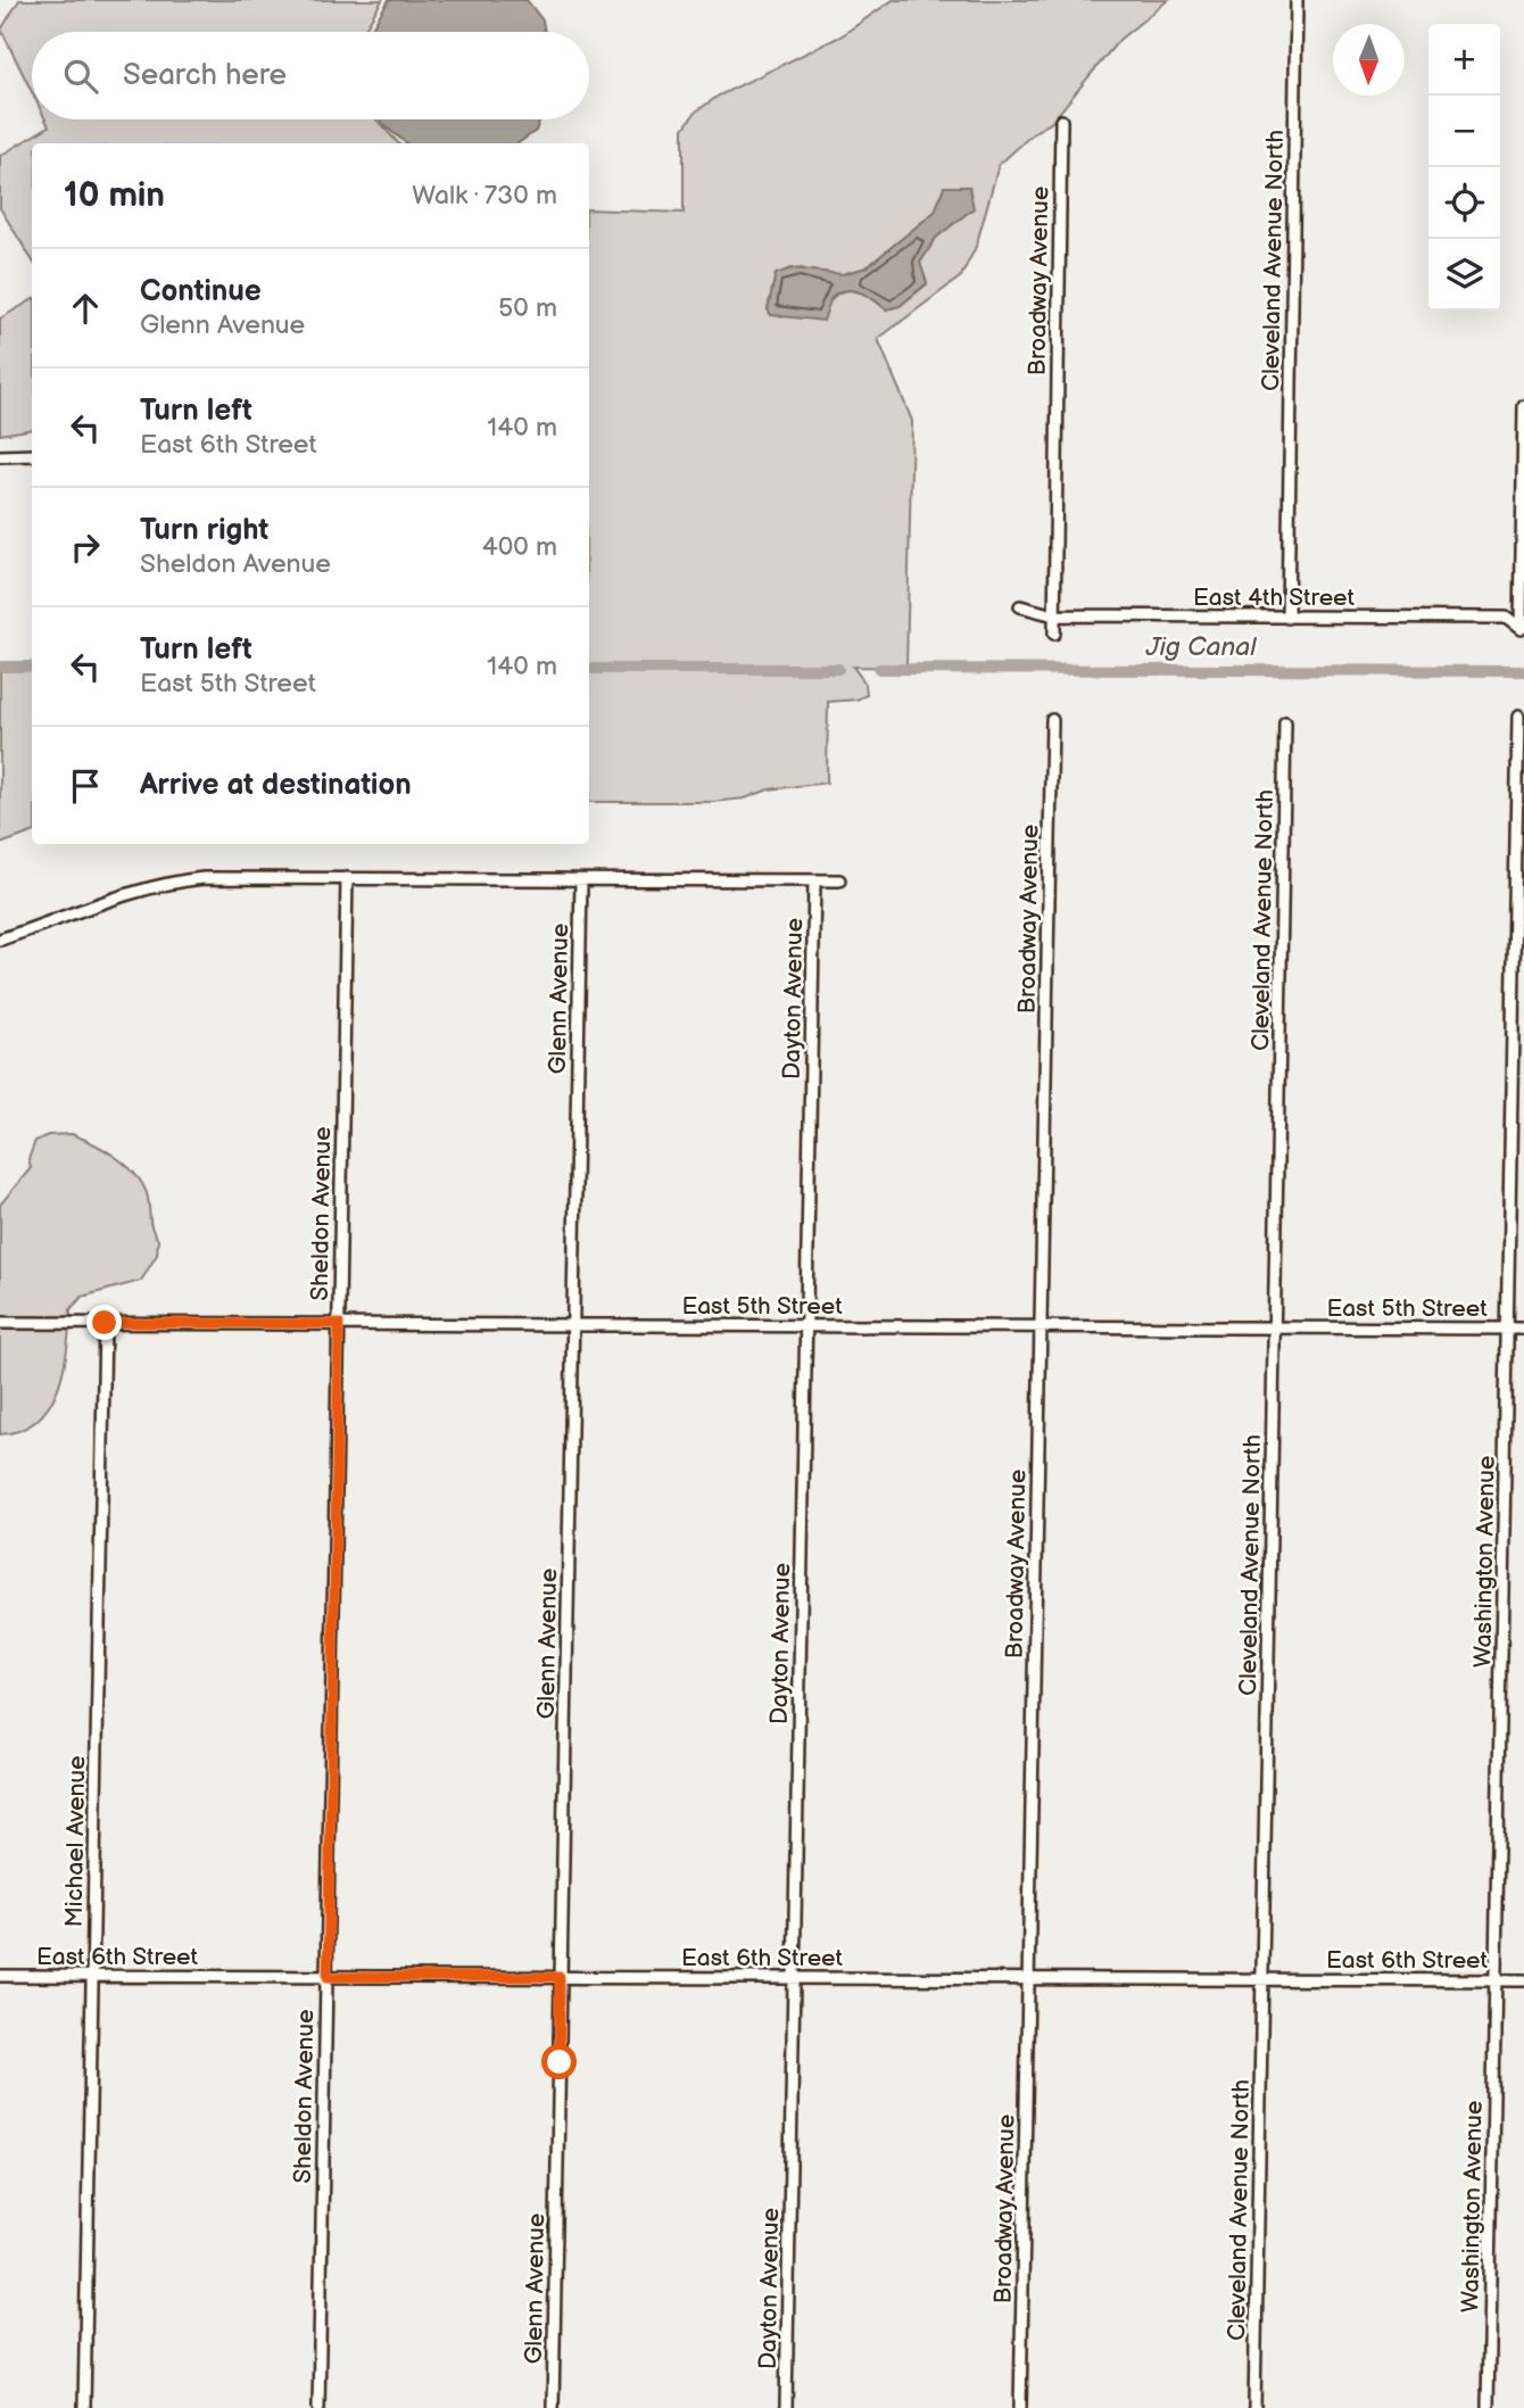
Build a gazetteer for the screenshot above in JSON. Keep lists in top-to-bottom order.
{
  "streets": {
    "street": [
      "Cleveland Avenue North",
      "Broadway Avenue",
      "East 4th Street",
      "Glenn Avenue",
      "Dayton Avenue",
      "Sheldon Avenue",
      "East 5th Street",
      "Washington Avenue",
      "Michael Avenue",
      "East 6th Street"
    ]
  },
  "crossings": [
    ["Cleveland Avenue North", "East 4th Street"],
    ["Cleveland Avenue North", "East 5th Street"],
    ["Cleveland Avenue North", "East 6th Street"],
    ["Broadway Avenue", "East 4th Street"],
    ["Broadway Avenue", "East 5th Street"],
    ["Broadway Avenue", "East 6th Street"],
    ["Glenn Avenue", "East 5th Street"],
    ["Glenn Avenue", "East 6th Street"],
    ["Dayton Avenue", "East 5th Street"],
    ["Dayton Avenue", "East 6th Street"],
    ["Sheldon Avenue", "East 5th Street"],
    ["Sheldon Avenue", "East 6th Street"],
    ["East 5th Street", "Washington Avenue"],
    ["East 5th Street", "Michael Avenue"],
    ["Washington Avenue", "East 6th Street"],
    ["Michael Avenue", "East 6th Street"]
  ],
  "water": ["Jig Canal"],
  "north": "bottom",
  "page": {
    "map_buttons": ["+", "−"],
    "search": "Search here",
    "heading": ["10 min", "Walk · 730 m"],
    "list": [
      ["Continue", "Glenn Avenue", "50 m"],
      ["Turn left", "East 6th Street", "140 m"],
      ["Turn right", "Sheldon Avenue", "400 m"],
      ["Turn left", "East 5th Street", "140 m"],
      "Arrive at destination"
    ]
  }
}
